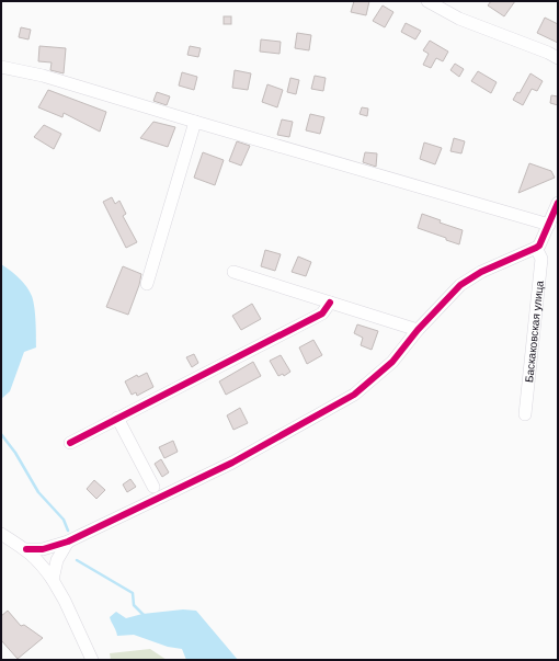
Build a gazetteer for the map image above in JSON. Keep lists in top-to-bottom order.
{
  "streets": {
    "street": ["Баскаковская улица"]
  }
}
